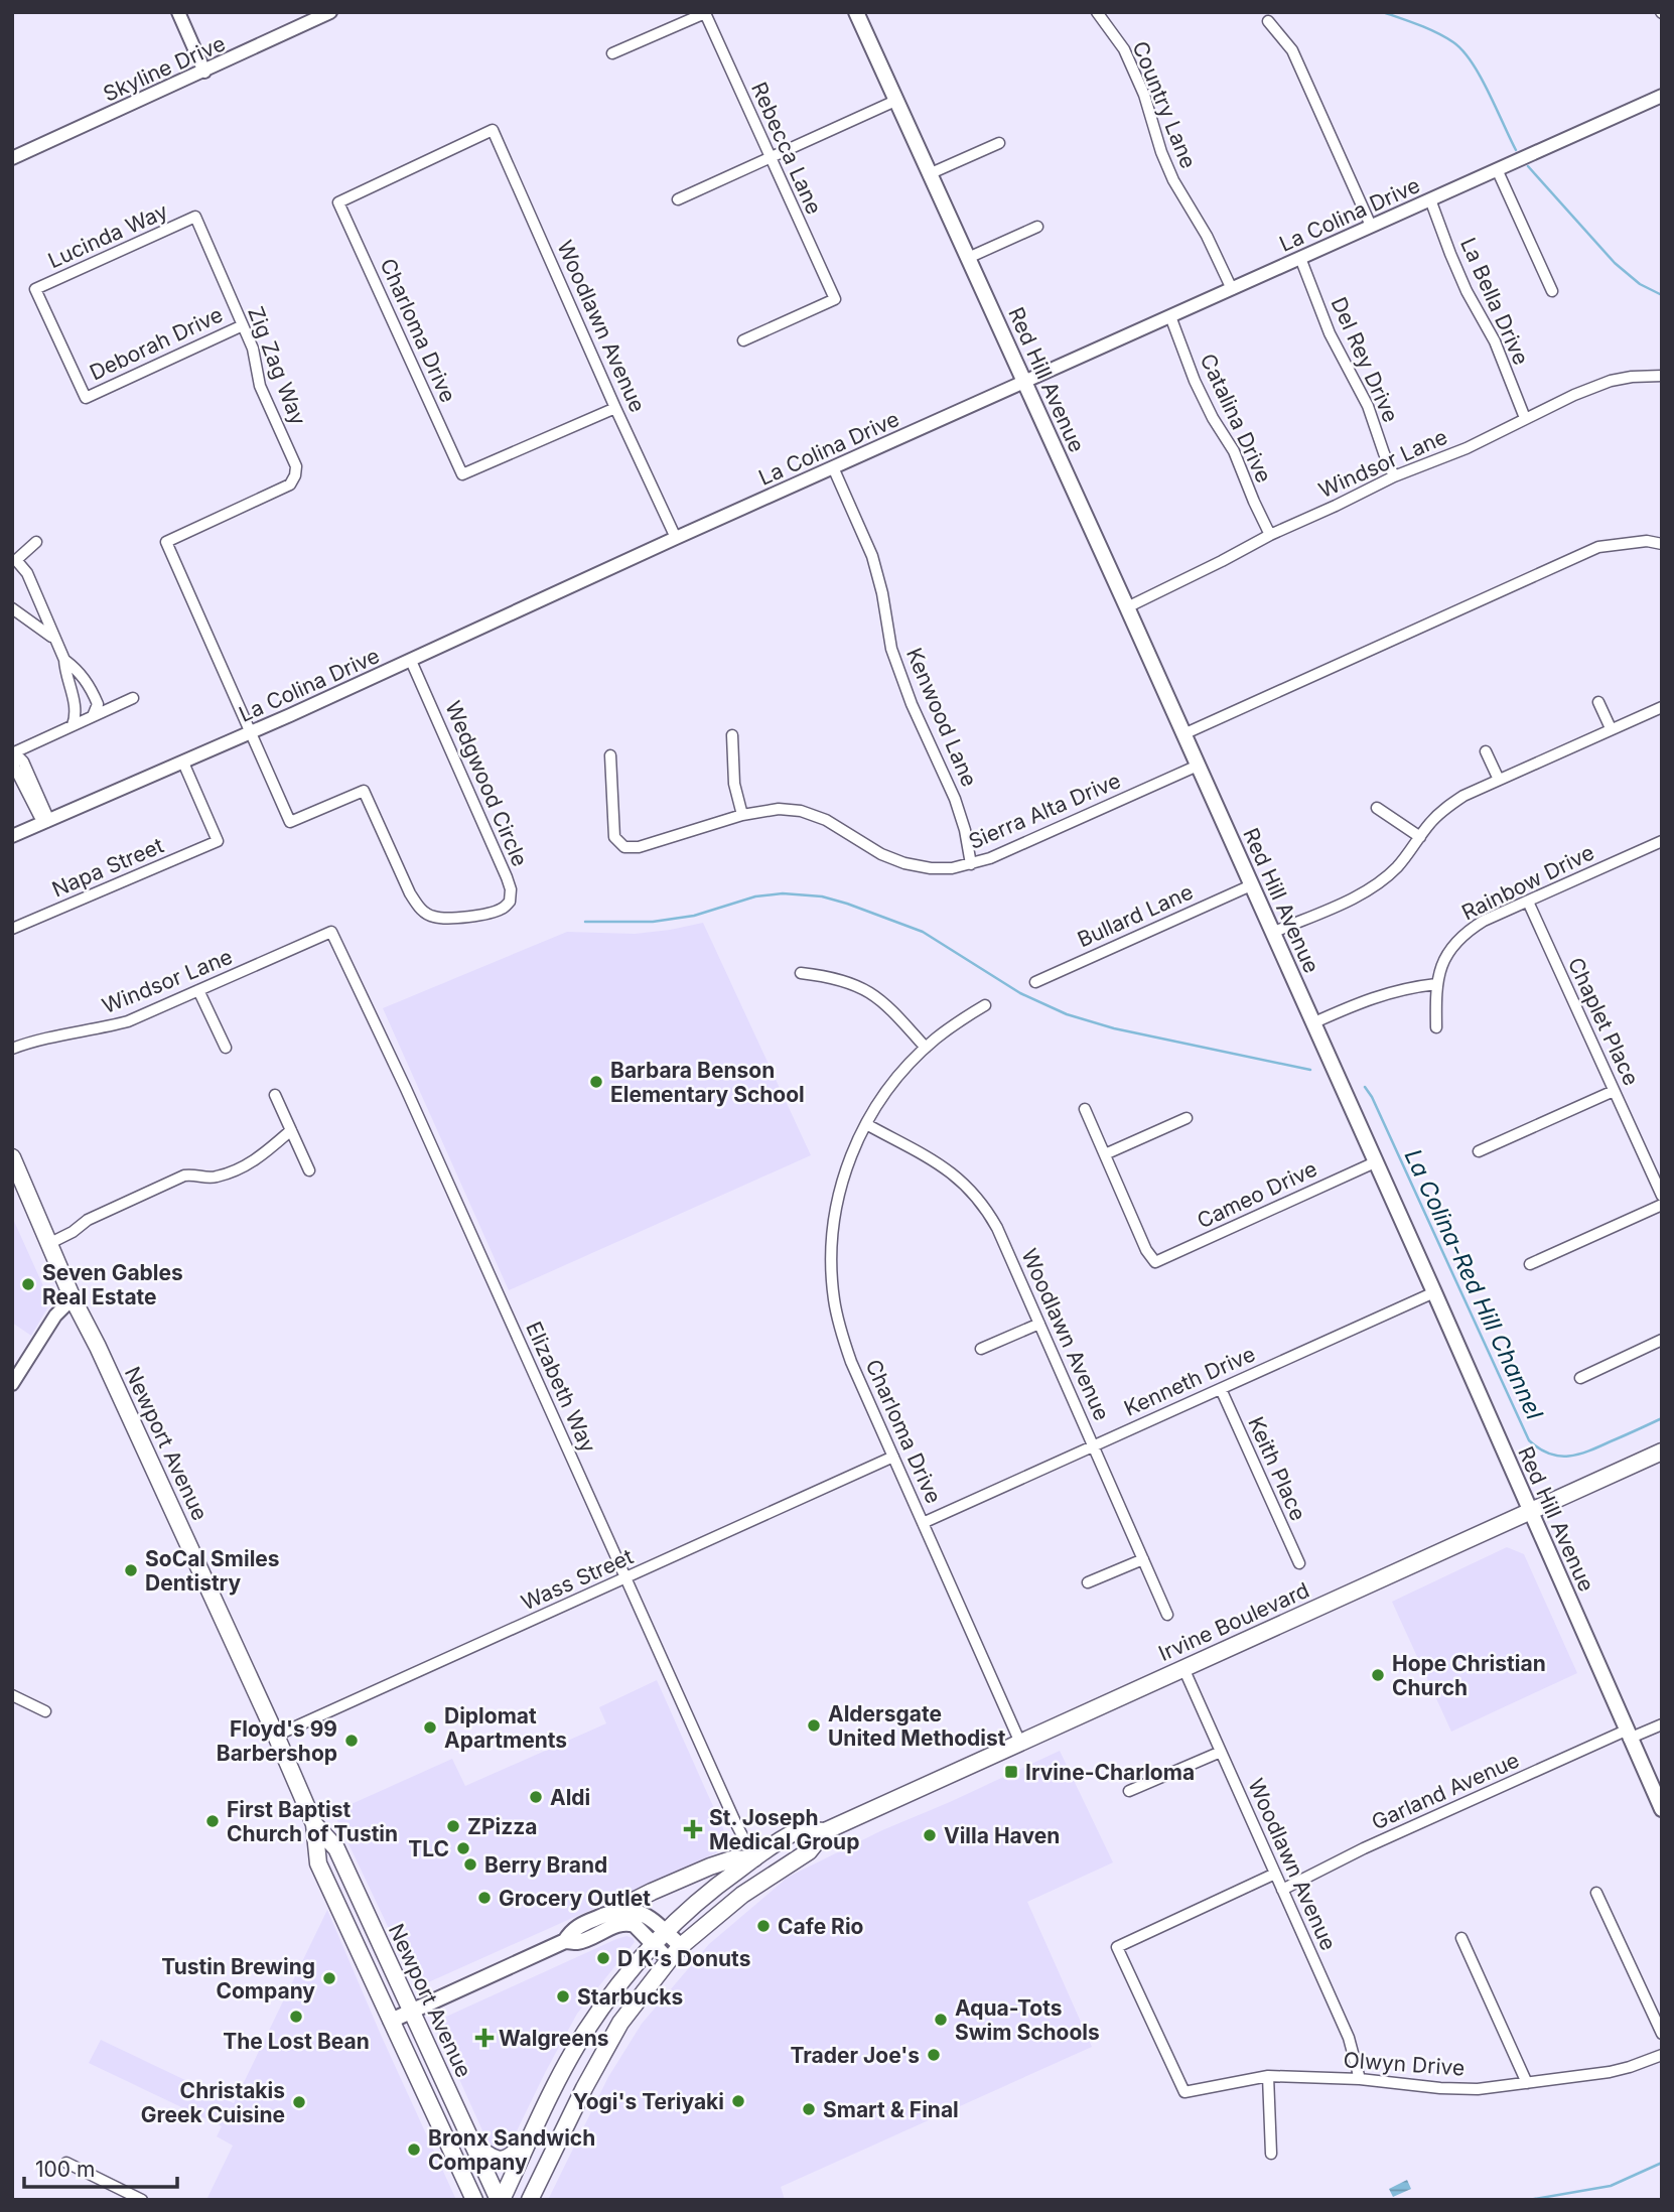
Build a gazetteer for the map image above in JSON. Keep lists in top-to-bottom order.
{
  "streets": {
    "main road": ["Red Hill Avenue", "Newport Avenue", "Irvine Boulevard"],
    "street": [
      "Skyline Drive",
      "Country Lane",
      "Rebecca Lane",
      "La Colina Drive",
      "Lucinda Way",
      "La Bella Drive",
      "Woodlawn Avenue",
      "Charloma Drive",
      "Deborah Drive",
      "Del Rey Drive",
      "Zig Zag Way",
      "Catalina Drive",
      "Windsor Lane",
      "Kenwood Lane",
      "Wedgwood Circle",
      "Sierra Alta Drive",
      "Napa Street",
      "Rainbow Drive",
      "Bullard Lane",
      "Chaplet Place",
      "Cameo Drive",
      "Kenneth Drive",
      "Elizabeth Way",
      "Keith Place",
      "Wass Street",
      "Garland Avenue",
      "Olwyn Drive"
    ]
  },
  "crossings": [
    ["Country Lane", "La Colina Drive"],
    ["La Colina Drive", "La Bella Drive"],
    ["La Colina Drive", "Woodlawn Avenue"],
    ["La Colina Drive", "Del Rey Drive"],
    ["La Colina Drive", "Zig Zag Way"],
    ["La Colina Drive", "Red Hill Avenue"],
    ["La Colina Drive", "Catalina Drive"],
    ["La Colina Drive", "Kenwood Lane"],
    ["La Colina Drive", "Wedgwood Circle"],
    ["La Colina Drive", "Napa Street"],
    ["Lucinda Way", "Deborah Drive"],
    ["Lucinda Way", "Zig Zag Way"],
    ["La Bella Drive", "Windsor Lane"],
    ["Woodlawn Avenue", "Charloma Drive"],
    ["Woodlawn Avenue", "Kenneth Drive"],
    ["Woodlawn Avenue", "Irvine Boulevard"],
    ["Woodlawn Avenue", "Garland Avenue"],
    ["Woodlawn Avenue", "Olwyn Drive"],
    ["Charloma Drive", "Kenneth Drive"],
    ["Charloma Drive", "Wass Street"],
    ["Charloma Drive", "Irvine Boulevard"],
    ["Deborah Drive", "Zig Zag Way"],
    ["Del Rey Drive", "Windsor Lane"],
    ["Zig Zag Way", "Wedgwood Circle"],
    ["Red Hill Avenue", "Windsor Lane"],
    ["Red Hill Avenue", "Sierra Alta Drive"],
    ["Red Hill Avenue", "Bullard Lane"],
    ["Red Hill Avenue", "Cameo Drive"],
    ["Red Hill Avenue", "Kenneth Drive"],
    ["Red Hill Avenue", "Irvine Boulevard"],
    ["Red Hill Avenue", "Garland Avenue"],
    ["Catalina Drive", "Windsor Lane"],
    ["Windsor Lane", "Elizabeth Way"],
    ["Kenwood Lane", "Sierra Alta Drive"],
    ["Rainbow Drive", "Chaplet Place"],
    ["Kenneth Drive", "Keith Place"],
    ["Elizabeth Way", "Wass Street"],
    ["Elizabeth Way", "Irvine Boulevard"],
    ["Newport Avenue", "Wass Street"],
    ["Newport Avenue", "Irvine Boulevard"]
  ],
  "water": ["La Colina-Red Hill Channel"],
  "places": {
    "other": [
      "Barbara Benson Elementary School",
      "Seven Gables Real Estate",
      "SoCal Smiles Dentistry",
      "Hope Christian Church",
      "Aldersgate United Methodist",
      "Diplomat Apartments",
      "Floyd's 99 Barbershop",
      "Aldi",
      "First Baptist Church of Tustin",
      "ZPizza",
      "Villa Haven",
      "TLC",
      "Berry Brand",
      "Grocery Outlet",
      "Cafe Rio",
      "D K's Donuts",
      "Tustin Brewing Company",
      "Starbucks",
      "The Lost Bean",
      "Aqua-Tots Swim Schools",
      "Trader Joe's",
      "Yogi's Teriyaki",
      "Christakis Greek Cuisine",
      "Smart & Final",
      "Bronx Sandwich Company"
    ],
    "transit": ["Irvine-Charloma"],
    "health": ["St. Joseph Medical Group", "Walgreens"]
  },
  "scale_bar": "100 m"
}
